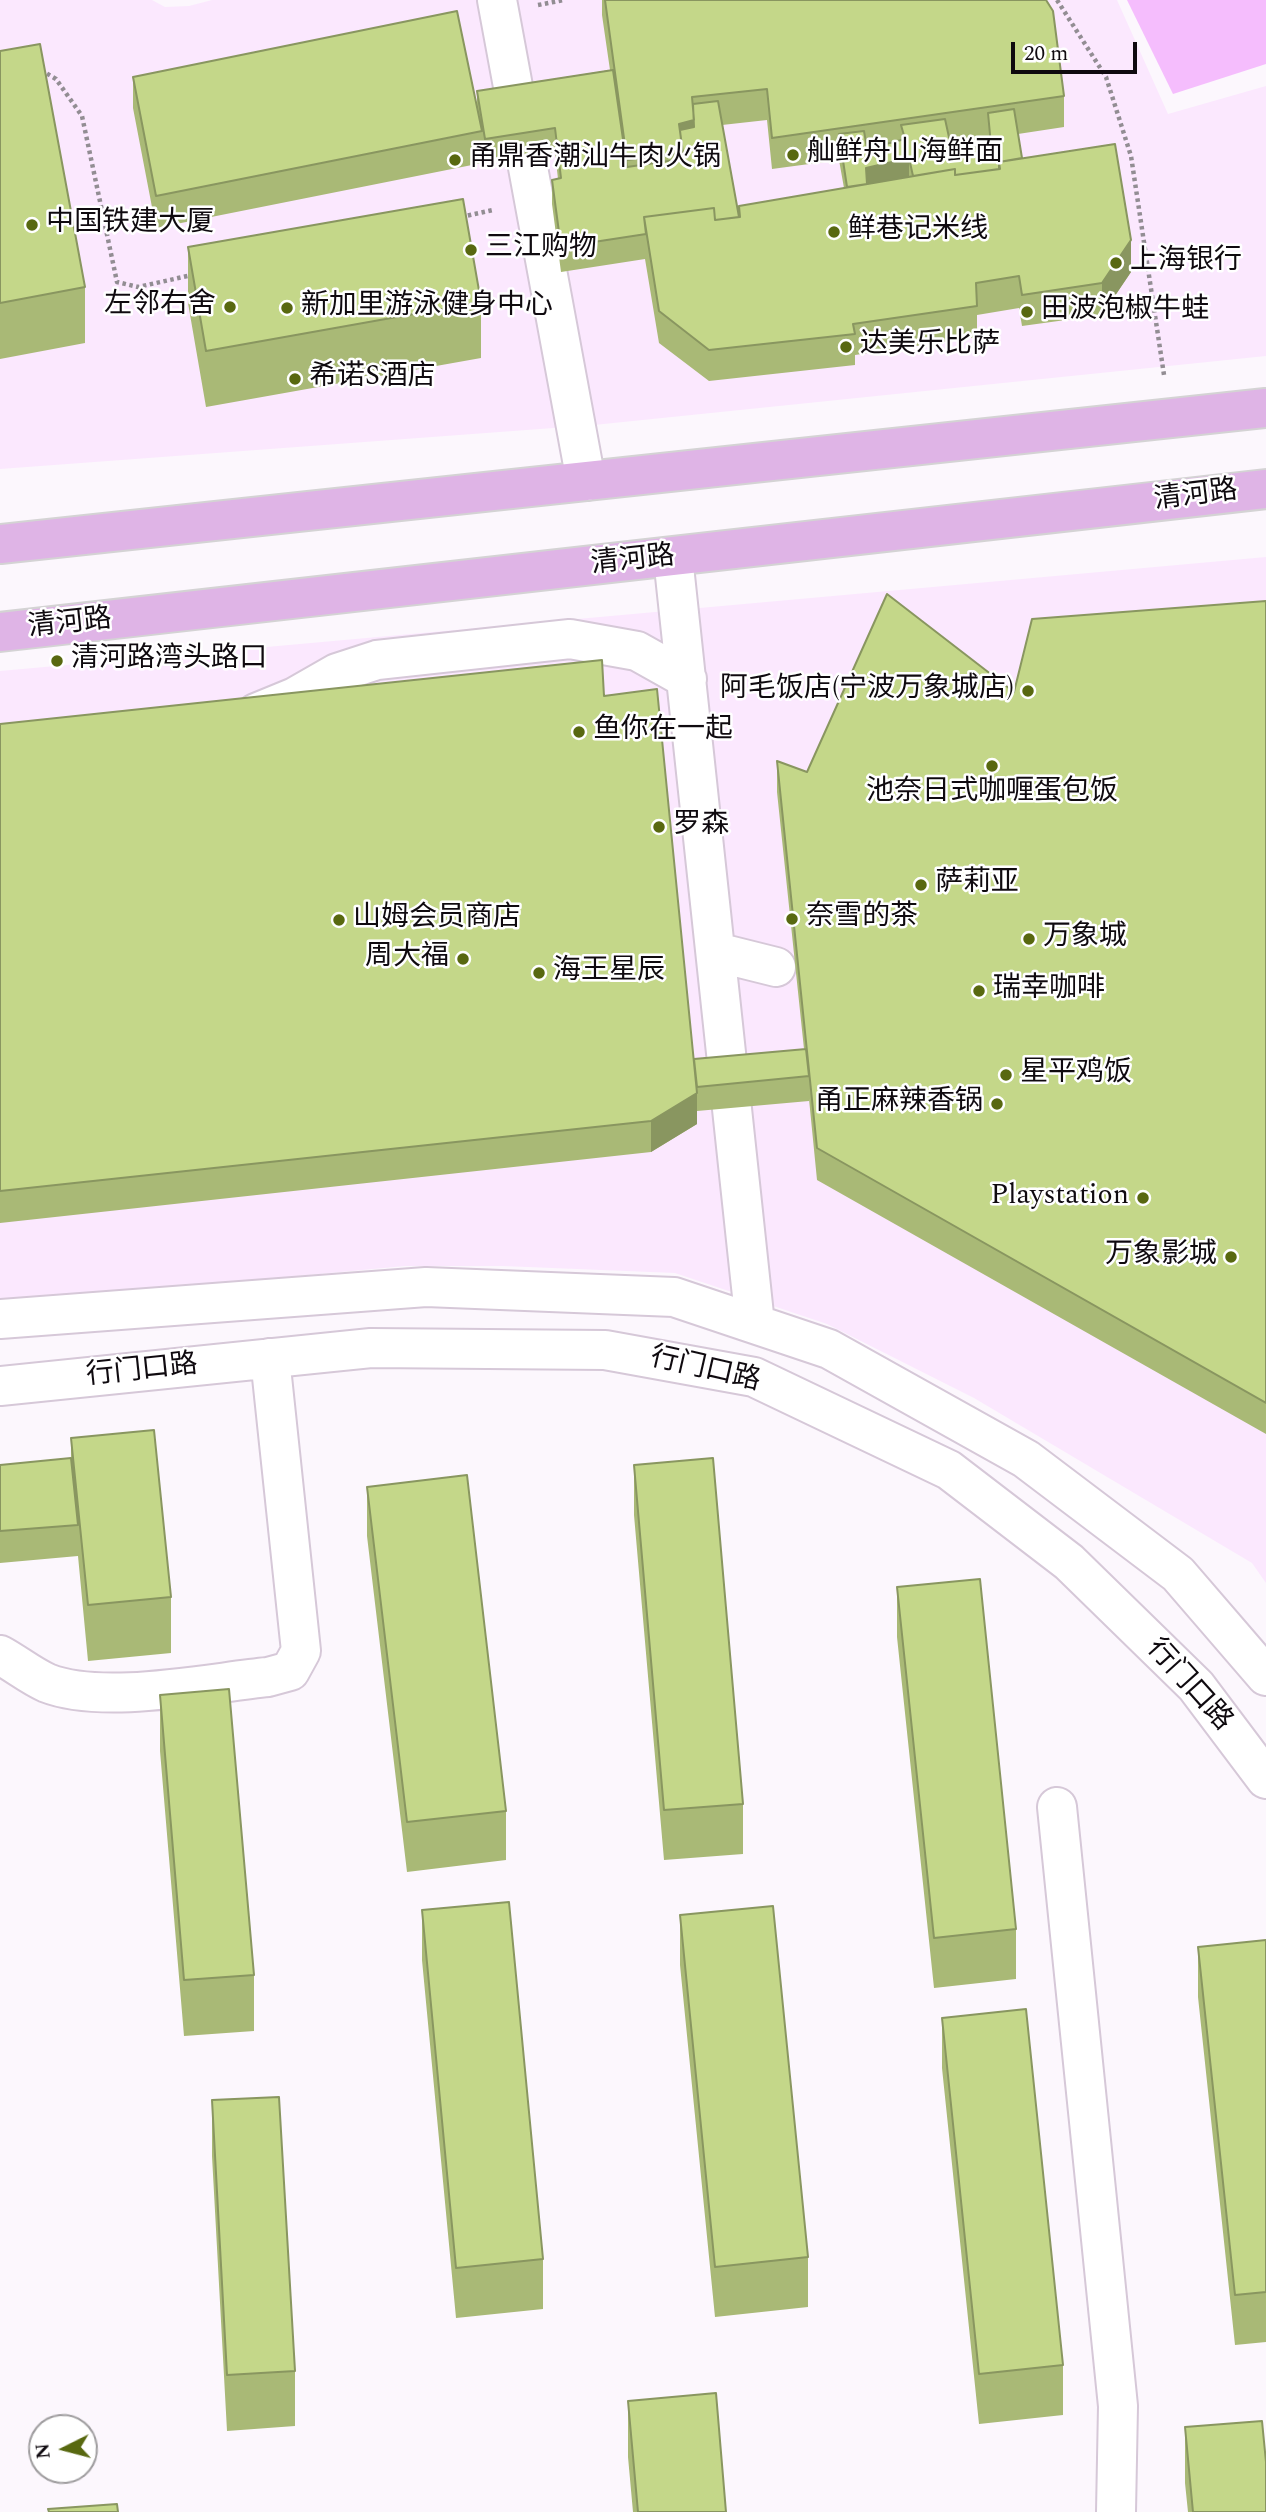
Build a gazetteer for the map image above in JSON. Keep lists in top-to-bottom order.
{
  "streets": {
    "main road": ["清河路"],
    "street": ["行门口路"]
  },
  "places": [
    "舢鲜舟山海鲜面",
    "甬鼎香潮汕牛肉火锅",
    "中国铁建大厦",
    "鲜巷记米线",
    "三江购物",
    "上海银行",
    "左邻右舍",
    "新加里游泳健身中心",
    "田波泡椒牛蛙",
    "达美乐比萨",
    "希诺S酒店",
    "清河路湾头路口",
    "阿毛饭店(宁波万象城店)",
    "鱼你在一起",
    "池奈日式咖喱蛋包饭",
    "罗森",
    "萨莉亚",
    "奈雪的茶",
    "山姆会员商店",
    "万象城",
    "周大福",
    "海王星辰",
    "瑞幸咖啡",
    "星平鸡饭",
    "甬正麻辣香锅",
    "Playstation",
    "万象影城"
  ],
  "scale_bar": "20 m",
  "north": "left"
}
